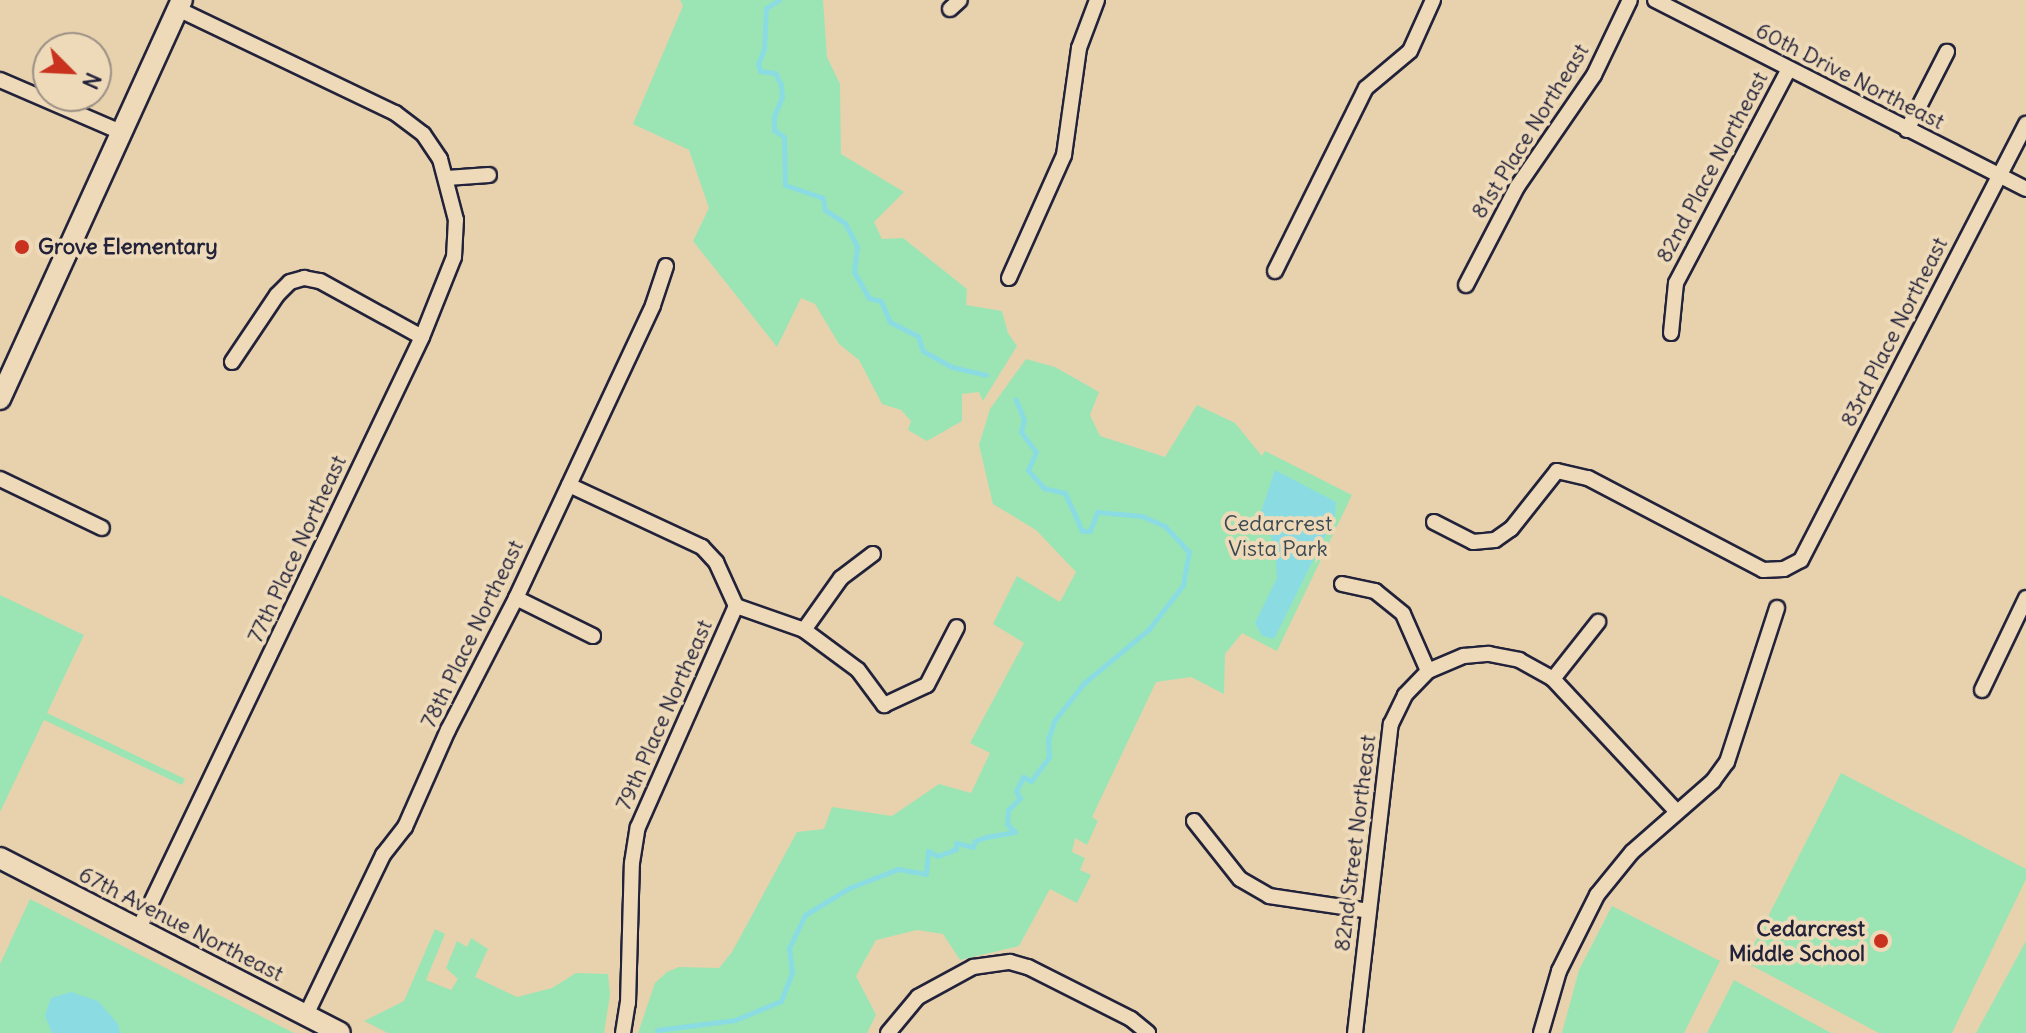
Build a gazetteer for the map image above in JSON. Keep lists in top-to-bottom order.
{
  "streets": {
    "street": [
      "60th Drive Northeast",
      "81st Place Northeast",
      "82nd Place Northeast",
      "83rd Place Northeast",
      "77th Place Northeast",
      "78th Place Northeast",
      "79th Place Northeast",
      "82nd Street Northeast",
      "67th Avenue Northeast"
    ]
  },
  "crossings": [
    ["60th Drive Northeast", "82nd Place Northeast"],
    ["60th Drive Northeast", "83rd Place Northeast"],
    ["77th Place Northeast", "67th Avenue Northeast"],
    ["78th Place Northeast", "67th Avenue Northeast"]
  ],
  "parks": ["Cedarcrest Vista Park"],
  "places": ["Grove Elementary", "Cedarcrest Middle School"],
  "north": "bottom right"
}
